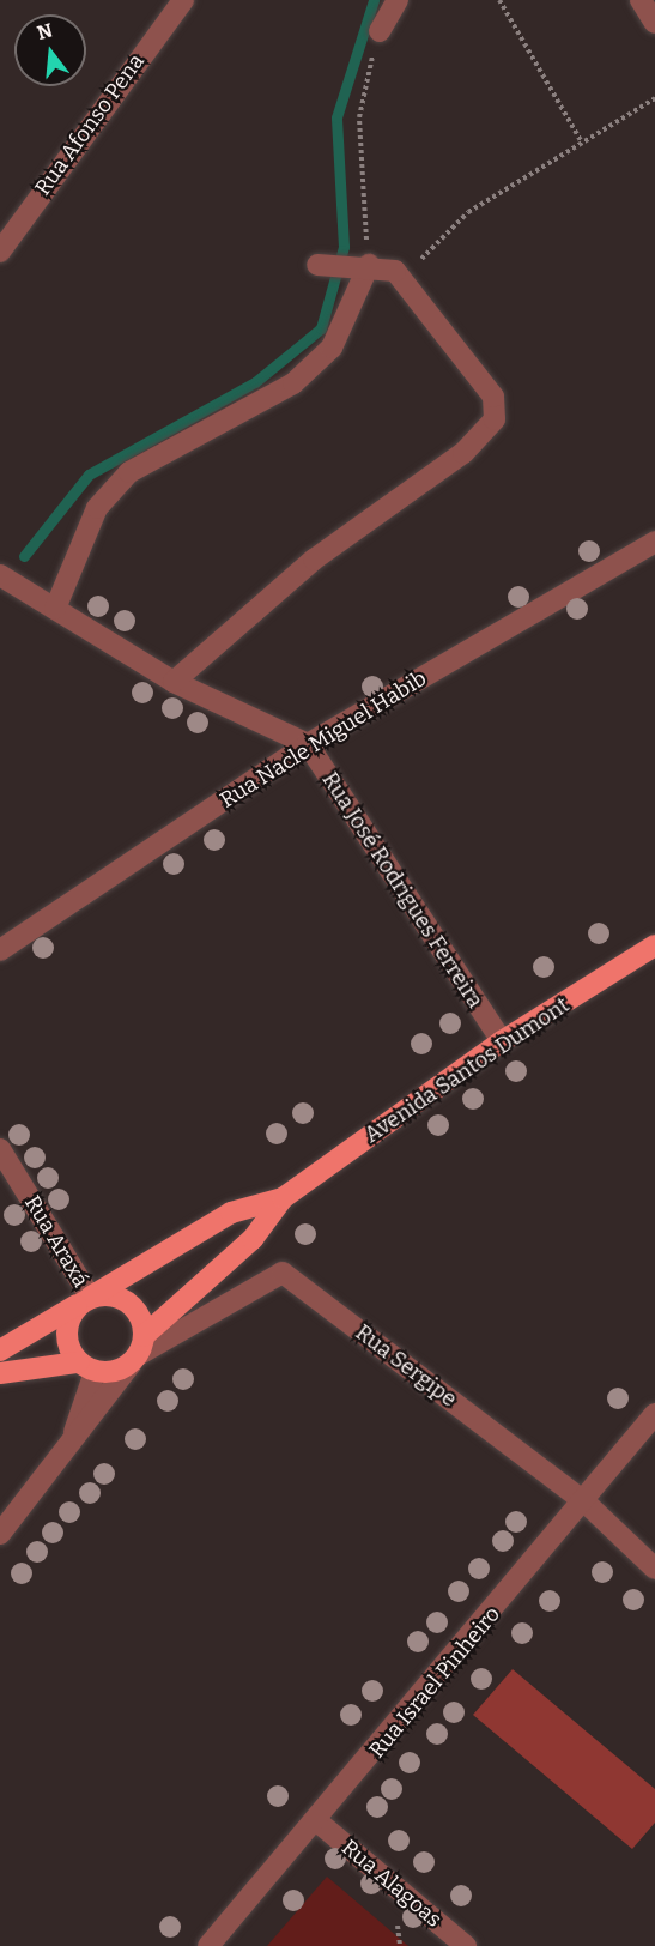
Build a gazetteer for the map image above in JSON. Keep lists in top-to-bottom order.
{
  "streets": {
    "main road": ["Avenida Santos Dumont"],
    "street": [
      "Rua Afonso Pena",
      "Rua Nacle Miguel Habib",
      "Rua José Rodrigues Ferreira",
      "Rua Araxá",
      "Rua Sergipe",
      "Rua Israel Pinheiro",
      "Rua Alagoas"
    ]
  },
  "crossings": [
    ["Rua Nacle Miguel Habib", "Rua José Rodrigues Ferreira"],
    ["Rua José Rodrigues Ferreira", "Avenida Santos Dumont"],
    ["Avenida Santos Dumont", "Rua Araxá"],
    ["Avenida Santos Dumont", "Rua Sergipe"],
    ["Rua Araxá", "Rua Sergipe"],
    ["Rua Sergipe", "Rua Israel Pinheiro"],
    ["Rua Israel Pinheiro", "Rua Alagoas"]
  ],
  "north": "top"
}
